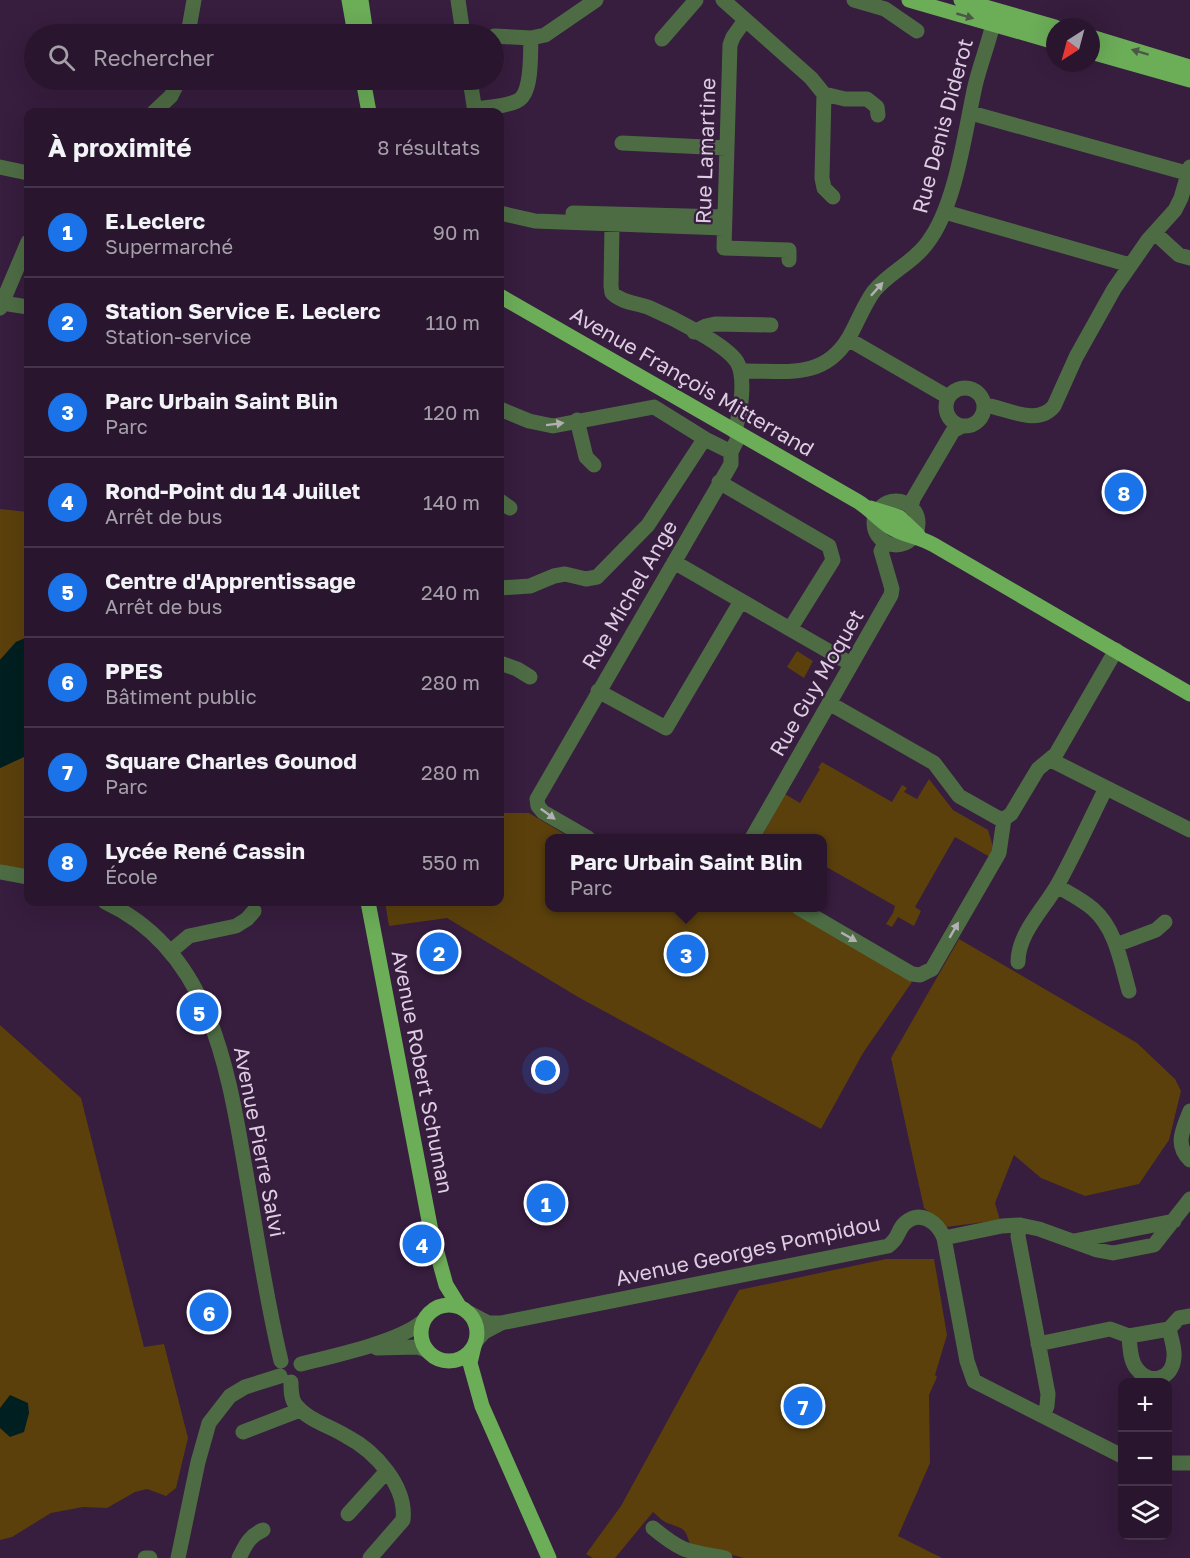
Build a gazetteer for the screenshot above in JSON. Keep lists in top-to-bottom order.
{
  "streets": {
    "main road": ["Avenue François Mitterrand", "Avenue Robert Schuman"],
    "street": [
      "Rue Denis Diderot",
      "Rue Lamartine",
      "Rue Michel Ange",
      "Rue Guy Moquet",
      "Avenue Pierre Salvi",
      "Avenue Georges Pompidou"
    ]
  },
  "crossings": [
    ["Rue Denis Diderot", "Rue Michel Ange"],
    ["Avenue François Mitterrand", "Rue Michel Ange"],
    ["Avenue François Mitterrand", "Rue Guy Moquet"],
    ["Avenue Robert Schuman", "Avenue Georges Pompidou"]
  ],
  "north": "bottom left",
  "page": {
    "search": "Rechercher",
    "heading": ["À proximité", "8 résultats"],
    "list": [
      {
        "mark": "1",
        "name": "E.Leclerc",
        "note": "Supermarché",
        "value": "90 m"
      },
      {
        "mark": "2",
        "name": "Station Service E. Leclerc",
        "note": "Station-service",
        "value": "110 m"
      },
      {
        "mark": "3",
        "name": "Parc Urbain Saint Blin",
        "note": "Parc",
        "value": "120 m"
      },
      {
        "mark": "4",
        "name": "Rond-Point du 14 Juillet",
        "note": "Arrêt de bus",
        "value": "140 m"
      },
      {
        "mark": "5",
        "name": "Centre d'Apprentissage",
        "note": "Arrêt de bus",
        "value": "240 m"
      },
      {
        "mark": "6",
        "name": "PPES",
        "note": "Bâtiment public",
        "value": "280 m"
      },
      {
        "mark": "7",
        "name": "Square Charles Gounod",
        "note": "Parc",
        "value": "280 m"
      },
      {
        "mark": "8",
        "name": "Lycée René Cassin",
        "note": "École",
        "value": "550 m"
      }
    ],
    "pins": [
      "8",
      "2",
      "3",
      "5",
      "1",
      "4",
      "6",
      "7"
    ],
    "popup": ["Parc Urbain Saint Blin", "Parc"],
    "map_buttons": ["+", "−"]
  }
}
